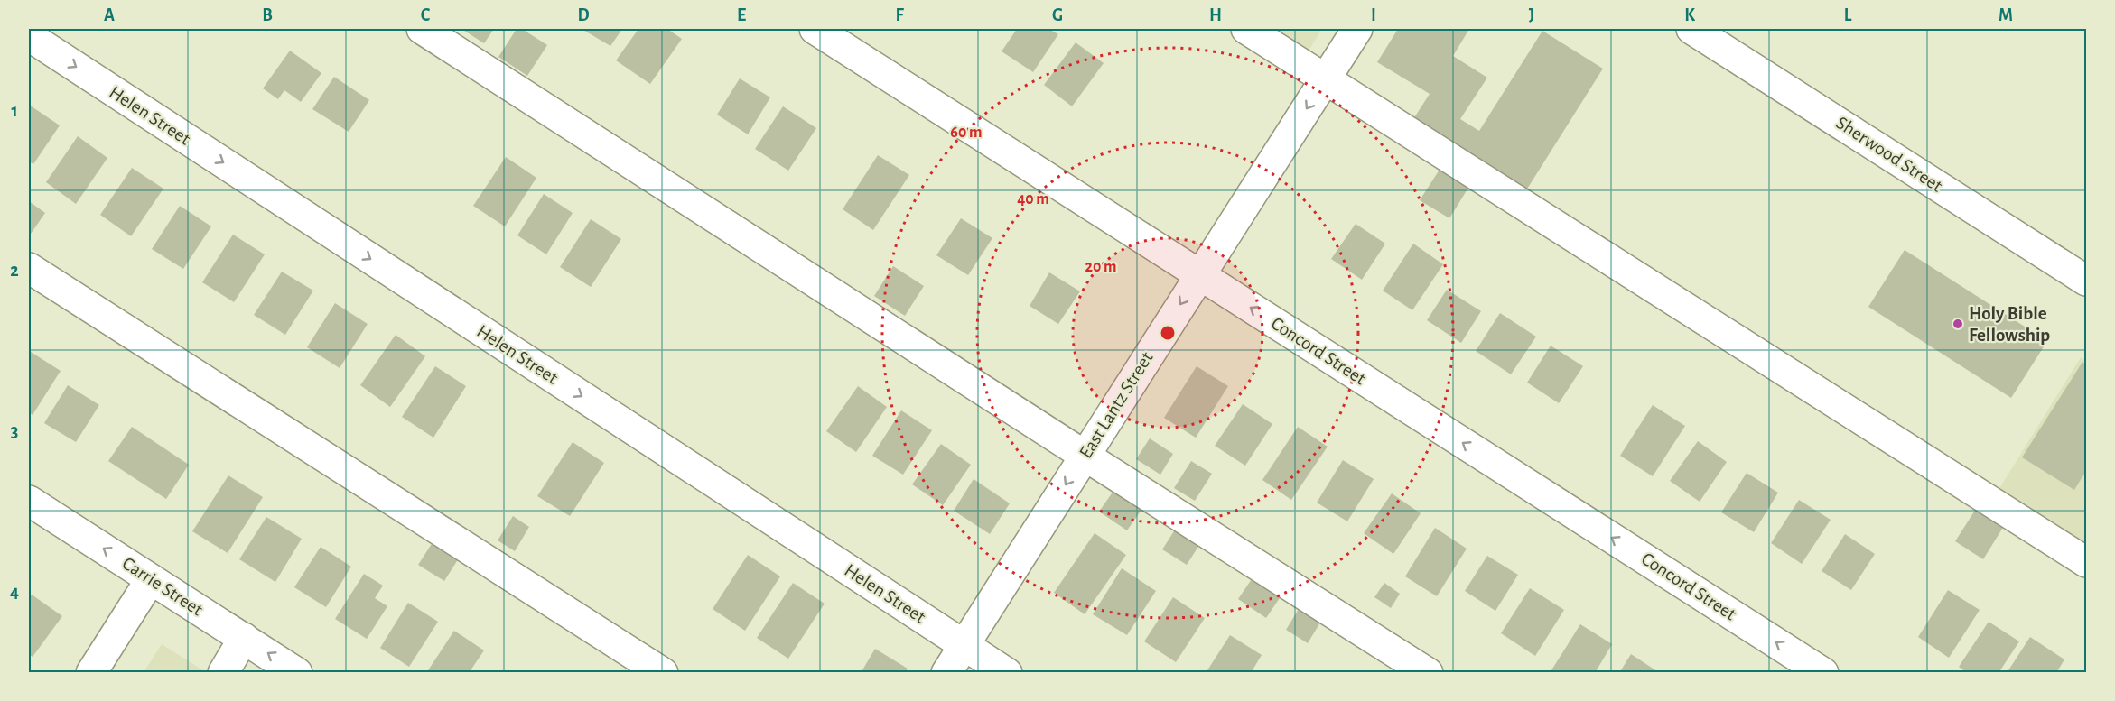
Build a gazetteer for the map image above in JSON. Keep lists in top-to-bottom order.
{
  "streets": {
    "street": [
      "Helen Street",
      "Sherwood Street",
      "Concord Street",
      "East Lantz Street",
      "Carrie Street"
    ]
  },
  "crossings": [
    ["Helen Street", "East Lantz Street"],
    ["Concord Street", "East Lantz Street"]
  ],
  "one_way": ["East Lantz Street"],
  "places": ["Holy Bible Fellowship"],
  "grid": {
    "columns": [
      "A",
      "B",
      "C",
      "D",
      "E",
      "F",
      "G",
      "H",
      "I",
      "J",
      "K",
      "L",
      "M"
    ],
    "rows": [
      "1",
      "2",
      "3",
      "4"
    ]
  },
  "rings": ["60 m", "40 m", "20 m"]
}
